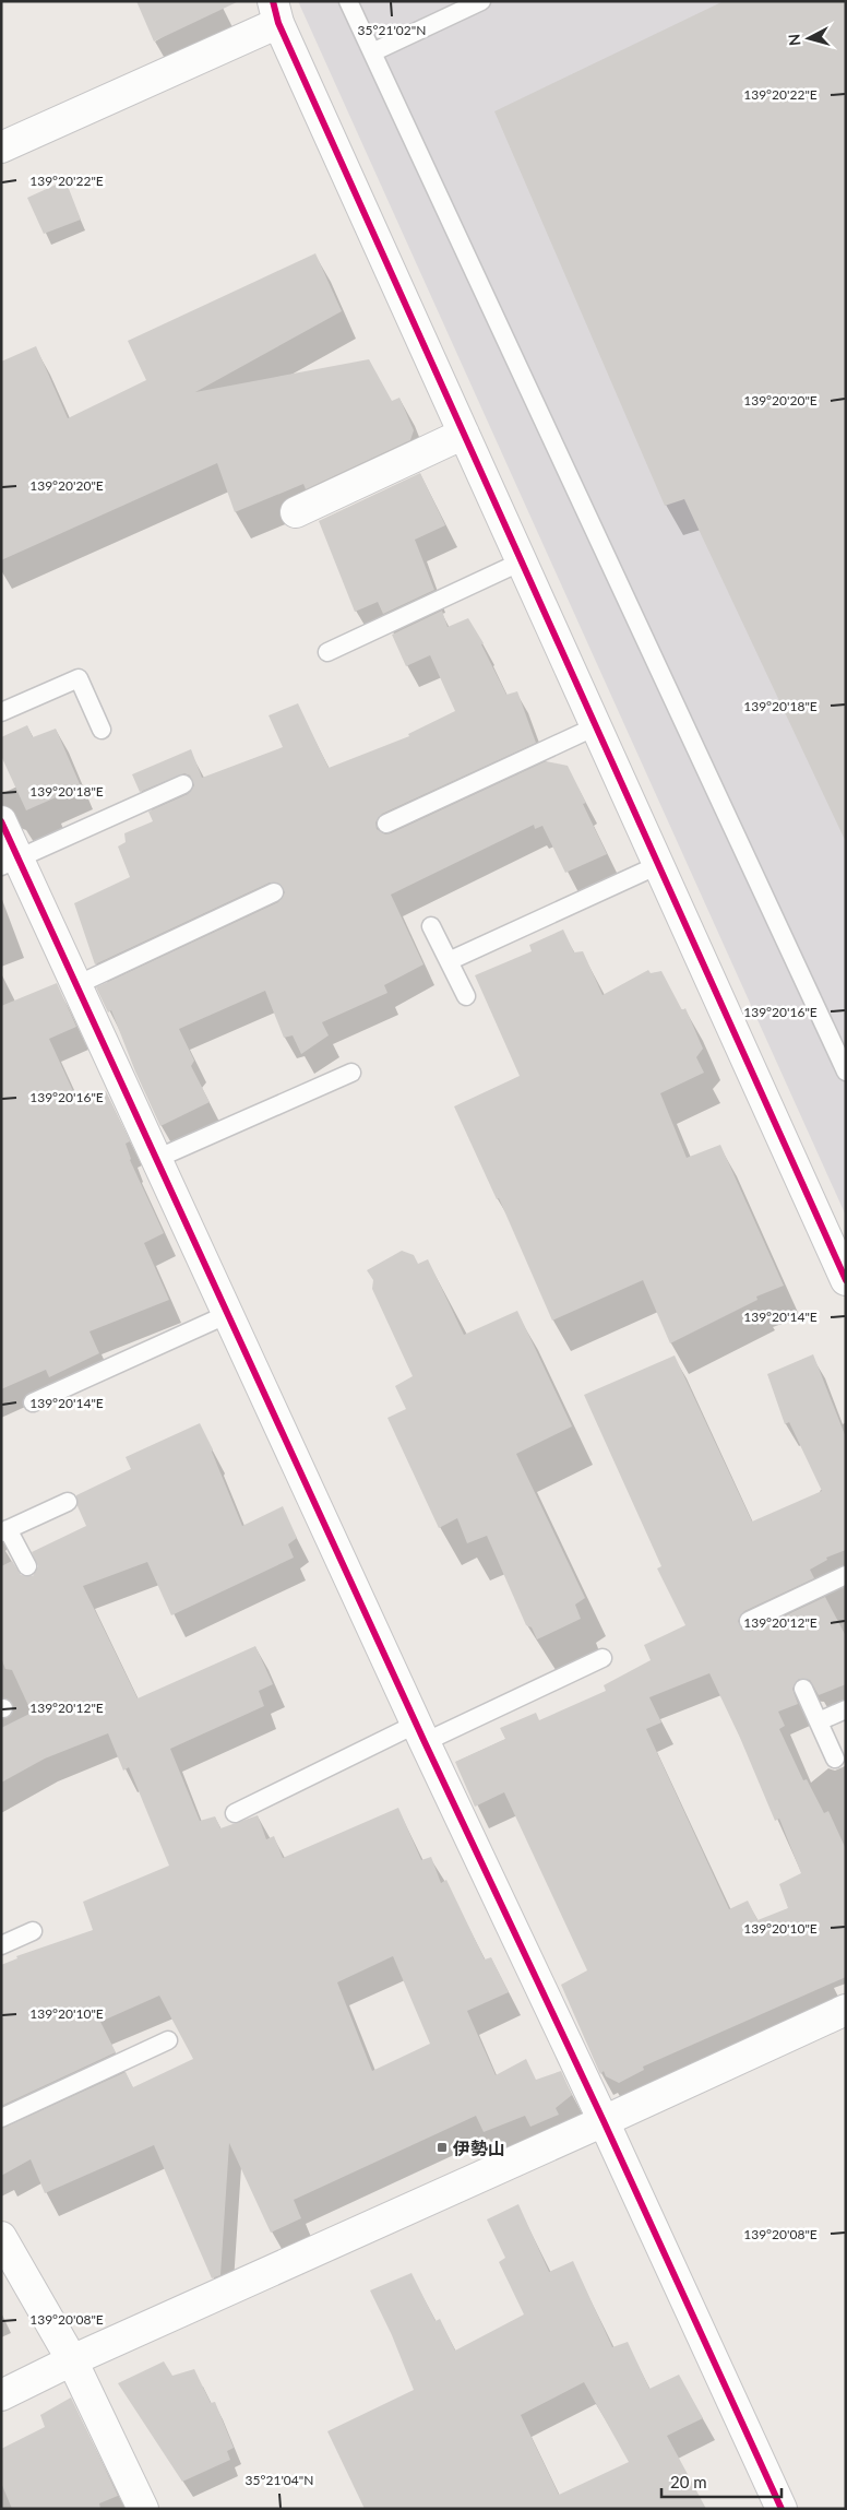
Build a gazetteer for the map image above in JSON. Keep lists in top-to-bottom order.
{
  "places": {
    "transit": ["伊勢山"]
  },
  "scale_bar": "20 m",
  "north": "left",
  "coordinates": [
    "35°21'02\"N",
    "139°20'22\"E",
    "139°20'20\"E",
    "139°20'18\"E",
    "139°20'16\"E",
    "139°20'14\"E",
    "139°20'12\"E",
    "139°20'10\"E",
    "139°20'08\"E",
    "35°21'04\"N"
  ]
}
